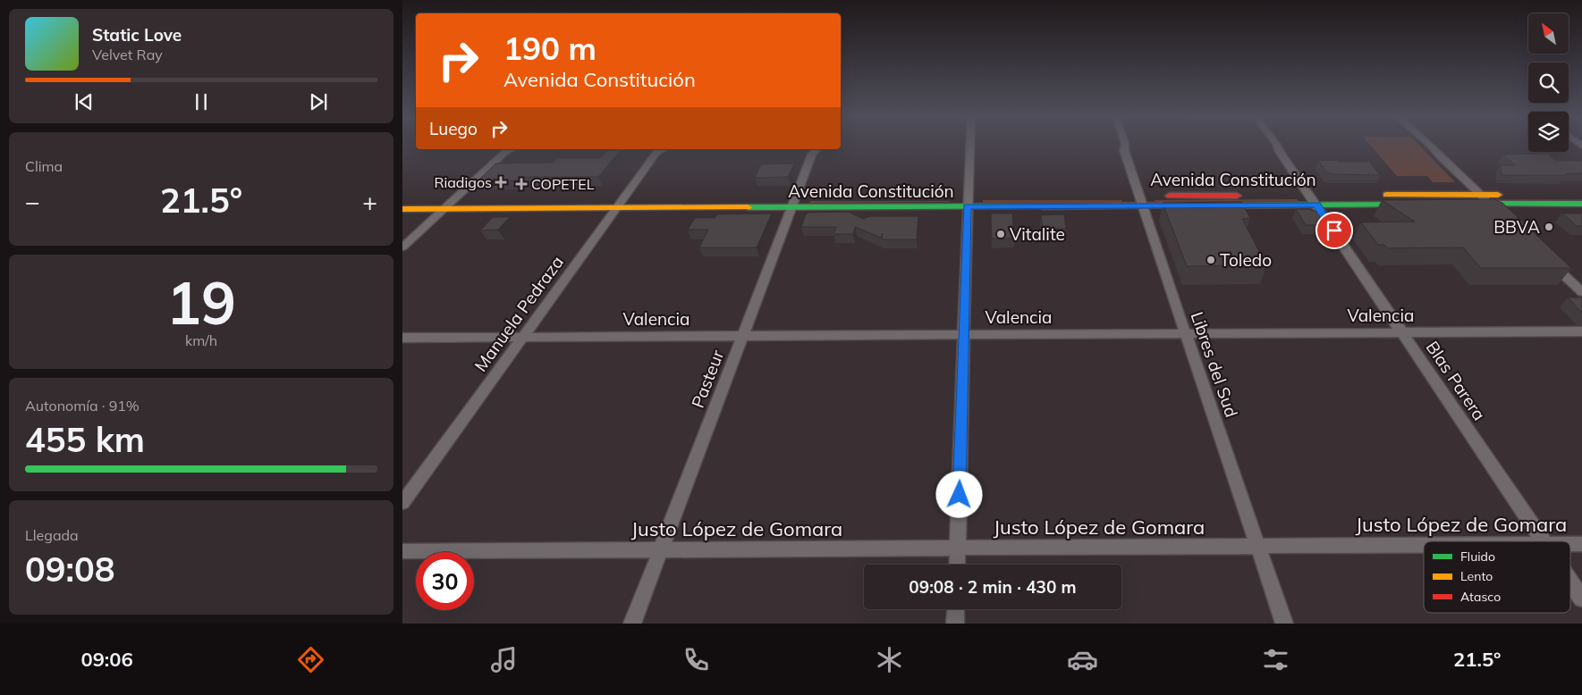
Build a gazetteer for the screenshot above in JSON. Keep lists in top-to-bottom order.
{
  "streets": {
    "main road": ["Avenida Constitución"],
    "street": [
      "Manuela Pedraza",
      "Valencia",
      "Libres del Sud",
      "Pasteur",
      "Blas Parera",
      "Justo López de Gomara"
    ]
  },
  "crossings": [
    ["Avenida Constitución", "Manuela Pedraza"],
    ["Avenida Constitución", "Libres del Sud"],
    ["Avenida Constitución", "Pasteur"],
    ["Avenida Constitución", "Blas Parera"],
    ["Manuela Pedraza", "Valencia"],
    ["Valencia", "Libres del Sud"],
    ["Valencia", "Pasteur"],
    ["Valencia", "Blas Parera"],
    ["Libres del Sud", "Justo López de Gomara"],
    ["Pasteur", "Justo López de Gomara"]
  ],
  "places": {
    "health": ["Riadigos", "COPETEL"],
    "other": ["BBVA", "Vitalite", "Toledo"]
  },
  "legend": ["Fluido", "Lento", "Atasco"],
  "north": "top left",
  "page": {
    "turn": ["190 m", "Avenida Constitución"],
    "song": ["Static Love", "Velvet Ray"],
    "then": "Luego",
    "tile": [
      "Clima",
      ["19", "km/h"],
      ["Autonomía · 91%", "455 km"],
      ["Llegada", "09:08"]
    ],
    "heat": ["−", "21.5°", "+"],
    "limit": "30",
    "trip": "09:08 · 2 min · 430 m",
    "tabs": ["09:06", "21.5°"]
  }
}
